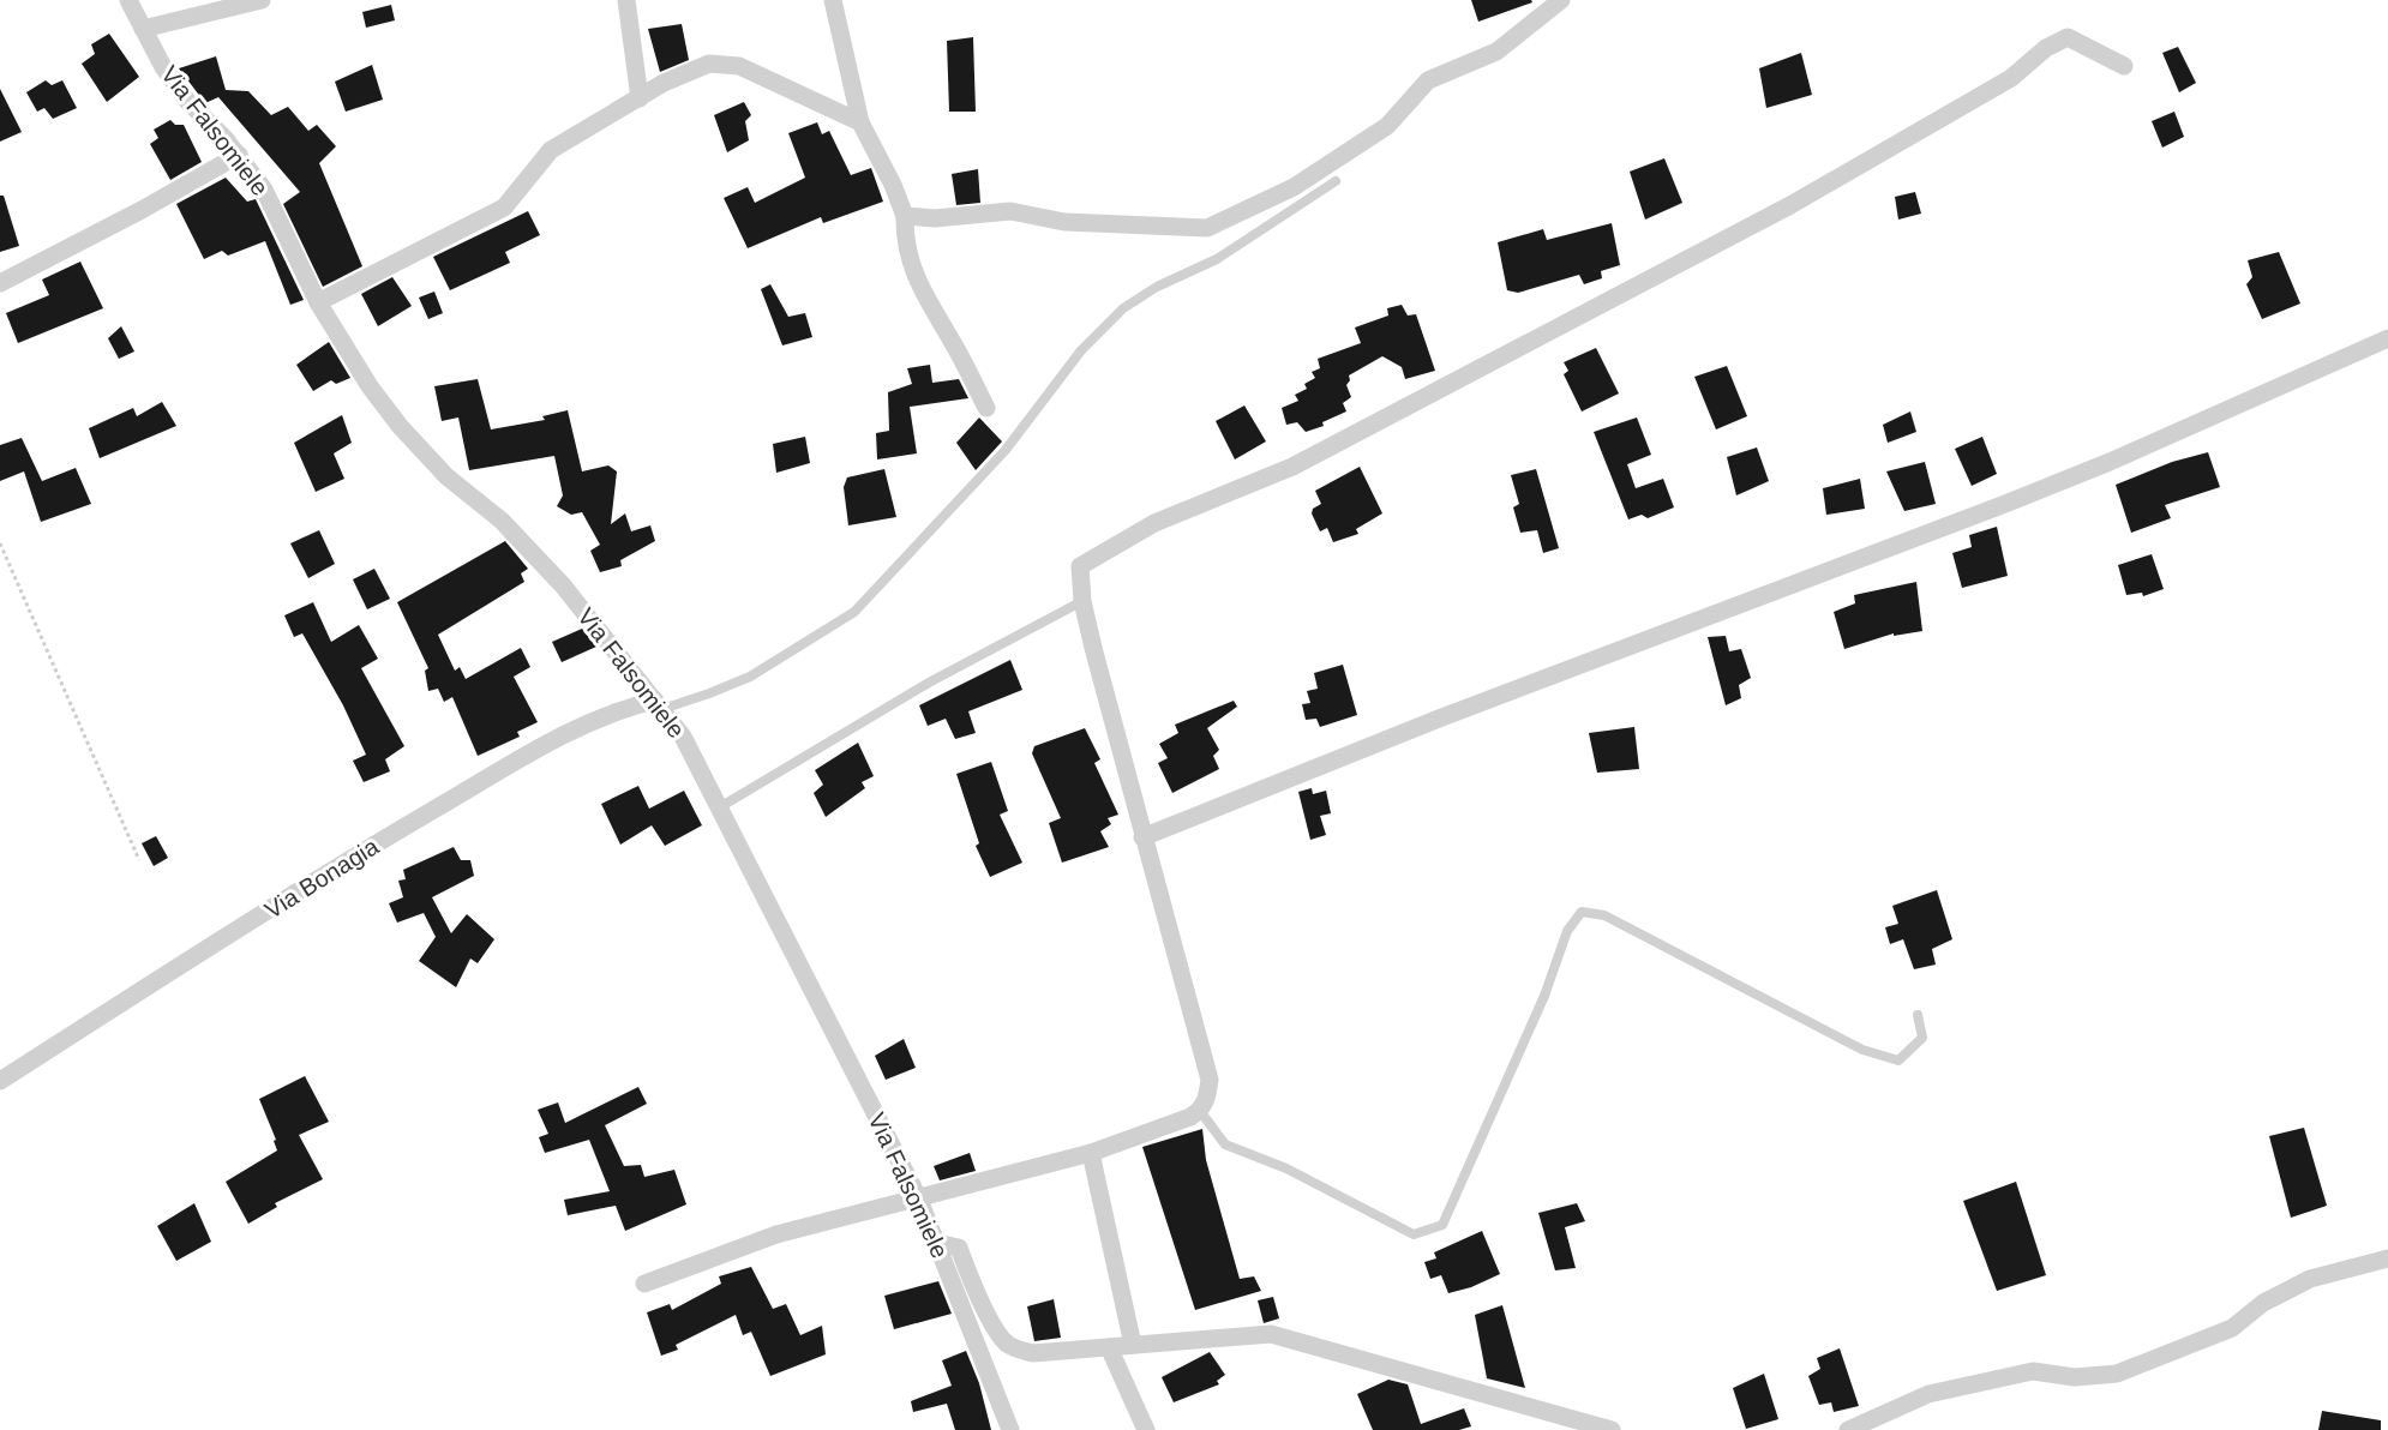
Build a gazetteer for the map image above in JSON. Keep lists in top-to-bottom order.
{
  "streets": {
    "street": ["Via Falsomiele", "Via Bonagia"]
  },
  "crossings": [
    ["Via Falsomiele", "Via Bonagia"]
  ]
}
